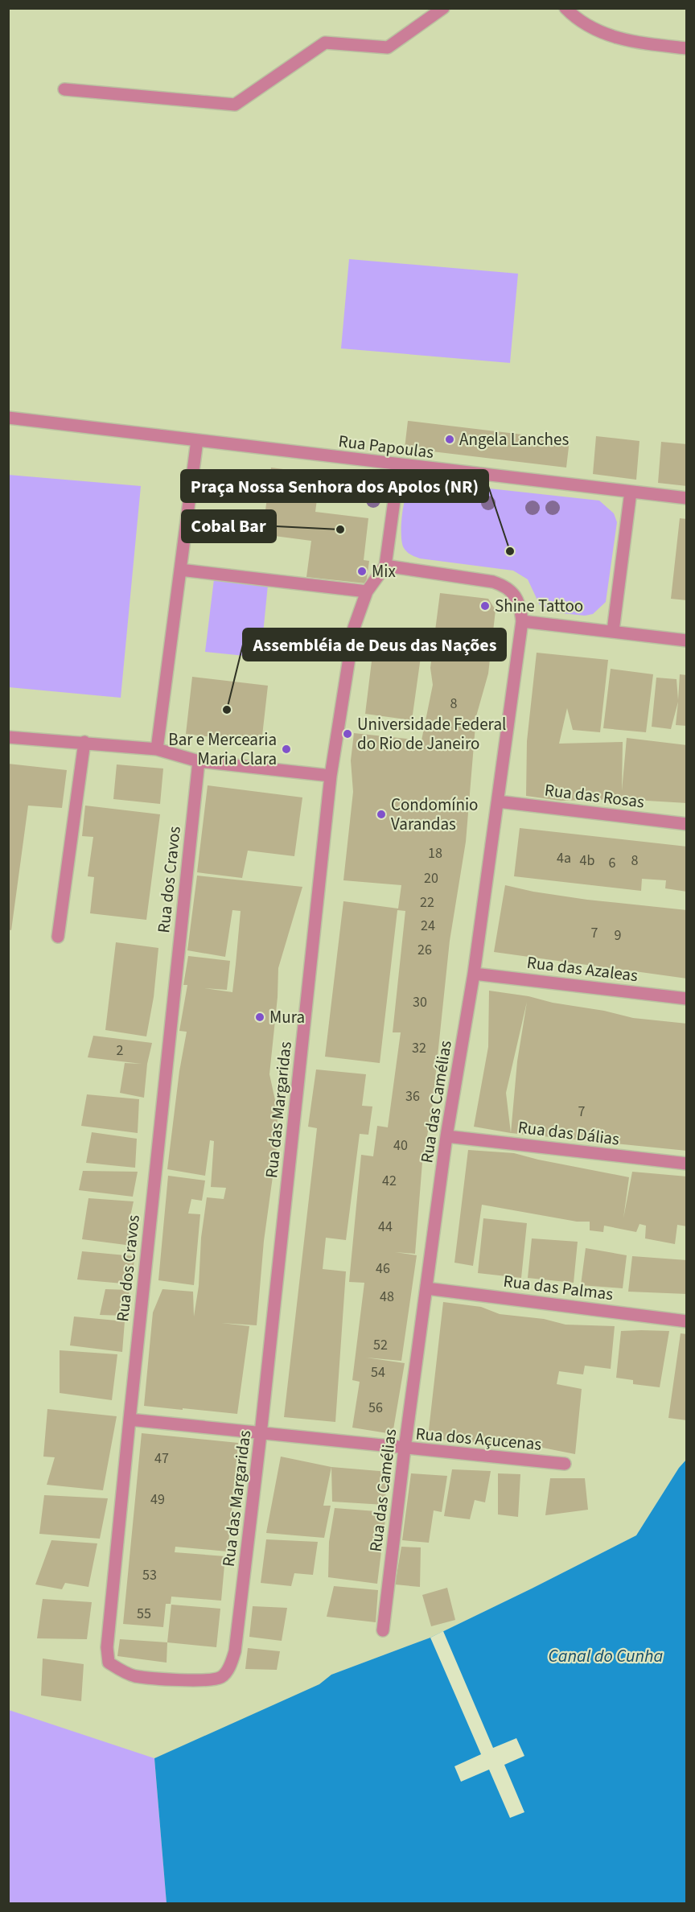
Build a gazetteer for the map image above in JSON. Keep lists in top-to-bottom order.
{
  "streets": {
    "street": [
      "Rua Papoulas",
      "Rua das Rosas",
      "Rua dos Cravos",
      "Rua das Azaleas",
      "Rua das Camélias",
      "Rua das Margaridas",
      "Rua das Dálias",
      "Rua das Palmas",
      "Rua dos Açucenas"
    ]
  },
  "crossings": [
    ["Rua Papoulas", "Rua das Margaridas"],
    ["Rua das Rosas", "Rua das Camélias"],
    ["Rua dos Cravos", "Rua das Margaridas"],
    ["Rua dos Cravos", "Rua dos Açucenas"],
    ["Rua das Azaleas", "Rua das Camélias"],
    ["Rua das Camélias", "Rua das Margaridas"],
    ["Rua das Camélias", "Rua das Dálias"],
    ["Rua das Camélias", "Rua das Palmas"],
    ["Rua das Camélias", "Rua dos Açucenas"],
    ["Rua das Margaridas", "Rua dos Açucenas"]
  ],
  "water": ["Canal do Cunha"],
  "places": [
    "Angela Lanches",
    "Cobal Bar",
    "Praça Nossa Senhora dos Apolos (NR)",
    "Mix",
    "Shine Tattoo",
    "Assembléia de Deus das Nações",
    "Universidade Federal do Rio de Janeiro",
    "Bar e Mercearia Maria Clara",
    "Condomínio Varandas",
    "Mura"
  ],
  "house_numbers": [
    "8",
    "18",
    "4a",
    "4b",
    "8",
    "6",
    "20",
    "22",
    "24",
    "7",
    "9",
    "26",
    "30",
    "32",
    "2",
    "36",
    "7",
    "40",
    "42",
    "44",
    "46",
    "48",
    "52",
    "54",
    "56",
    "47",
    "49",
    "53",
    "55"
  ]
}
